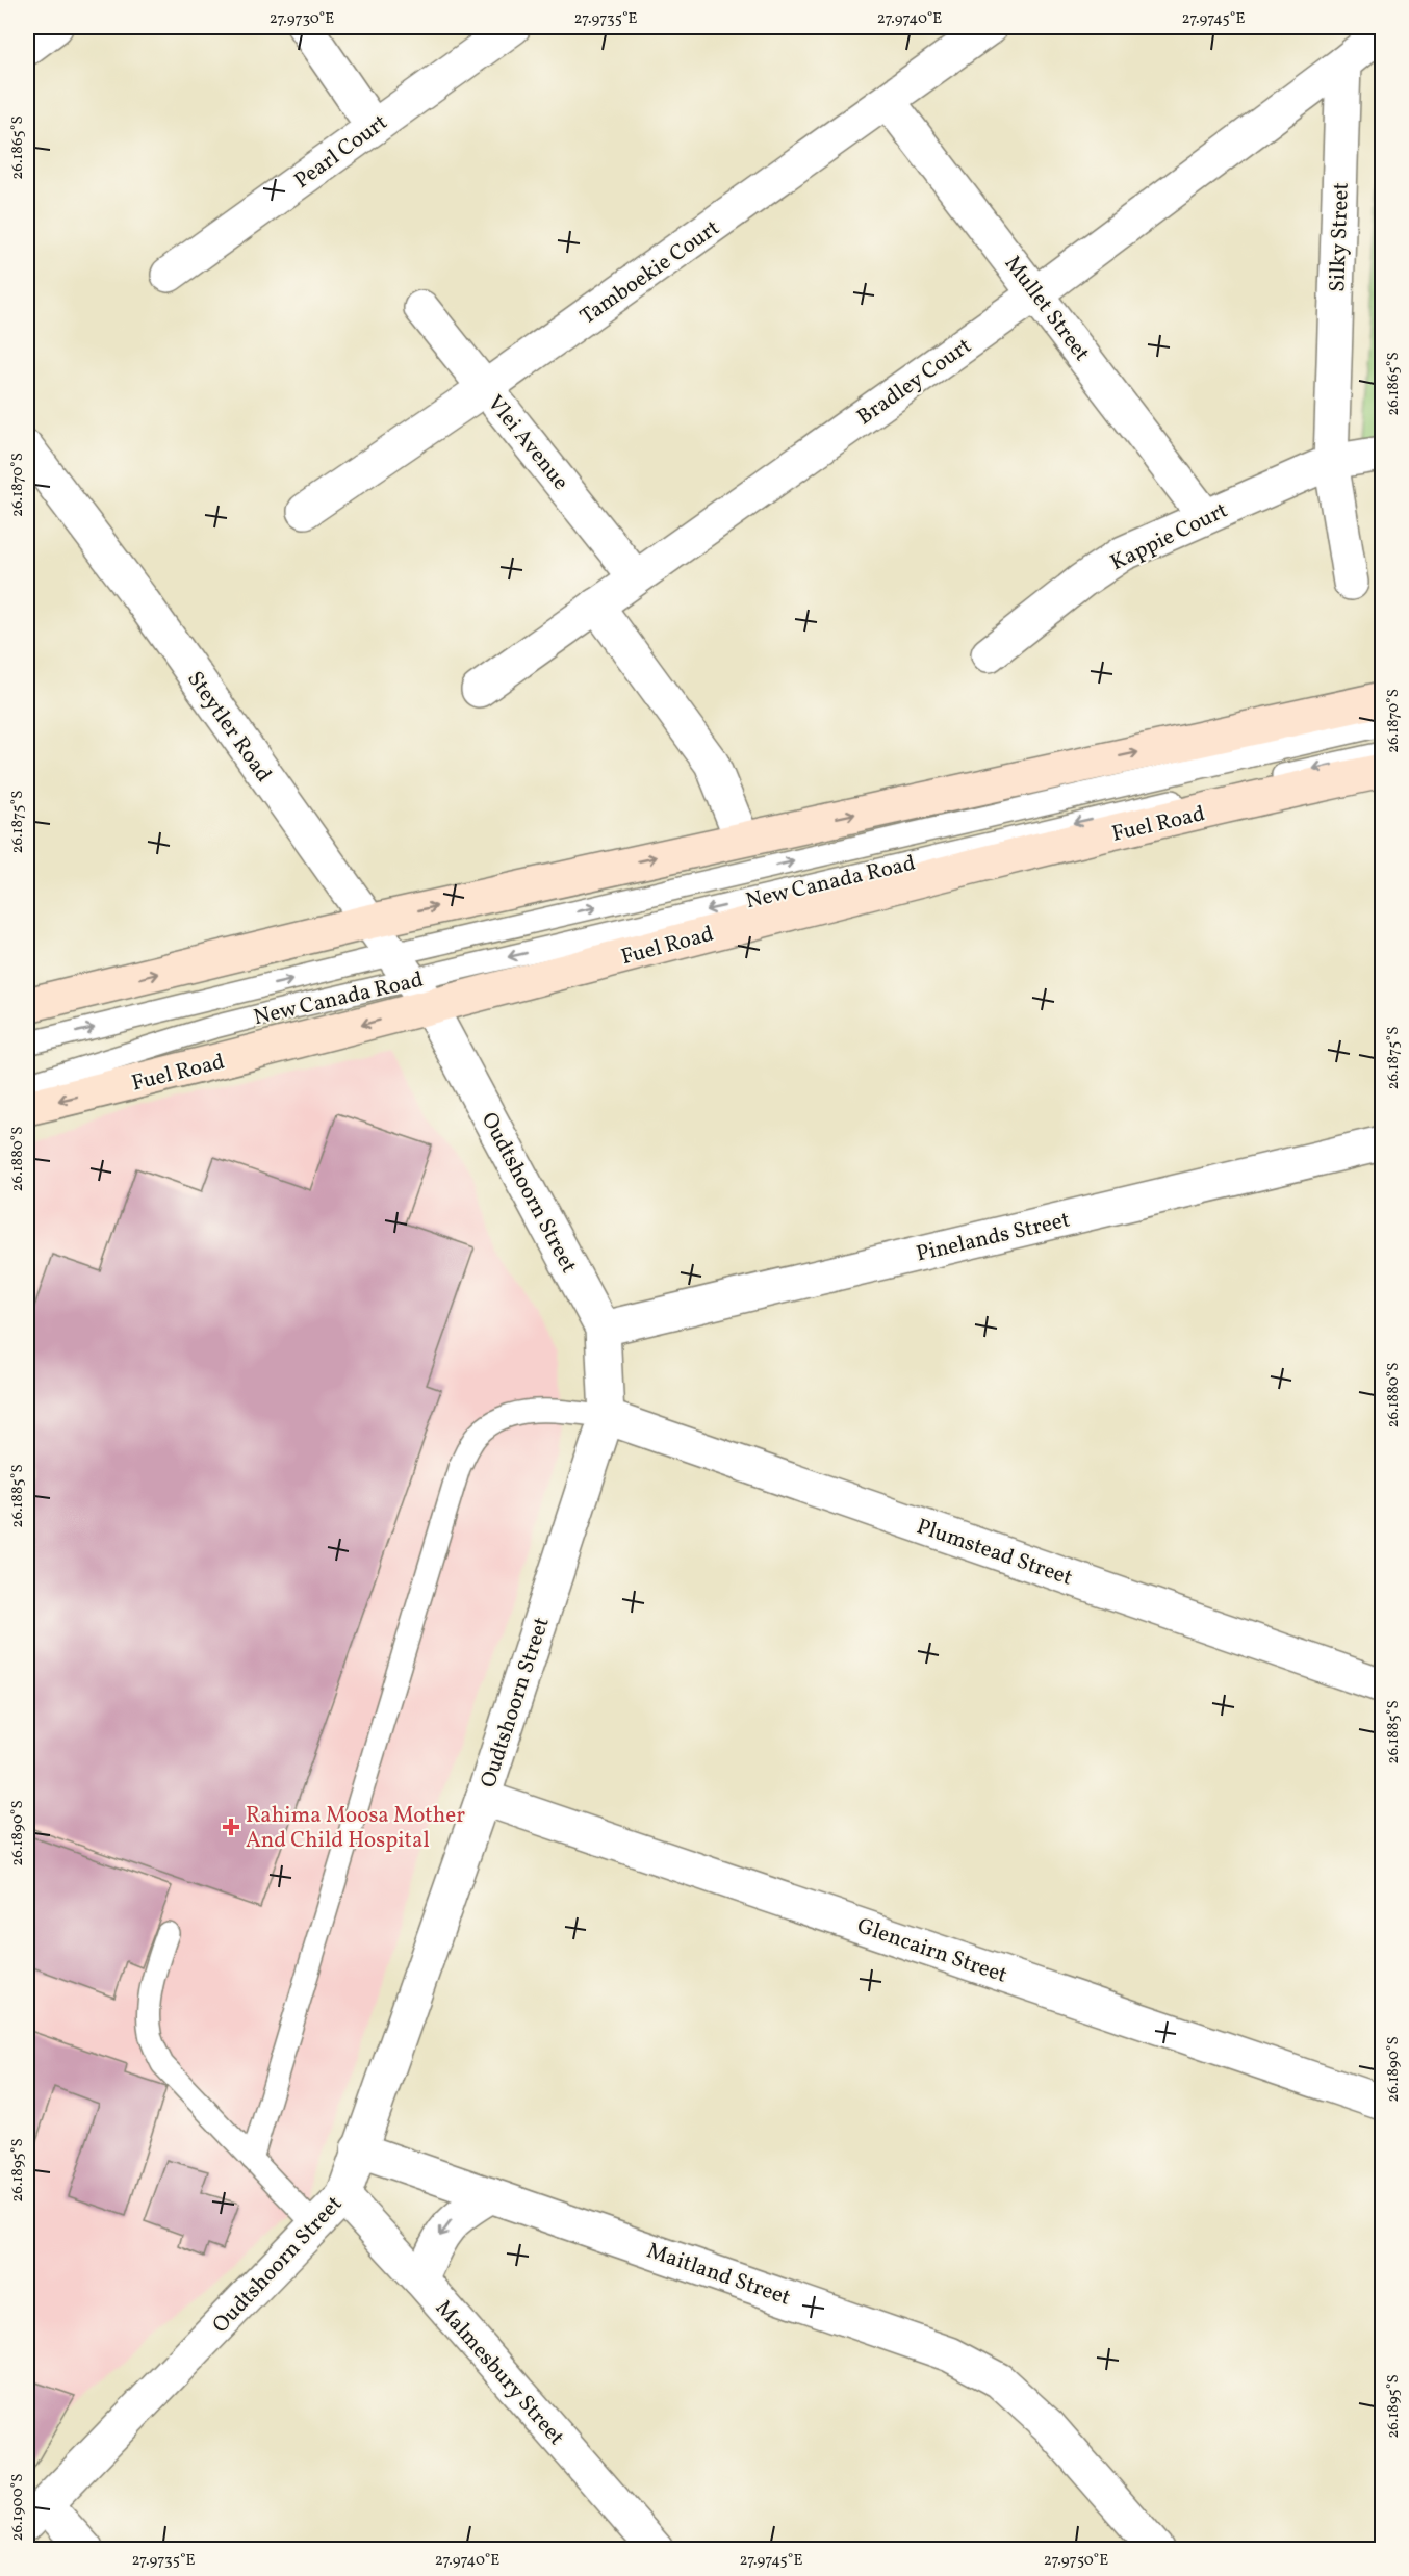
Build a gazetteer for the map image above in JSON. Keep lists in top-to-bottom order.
{
  "streets": {
    "main road": ["Fuel Road"],
    "street": [
      "Pearl Court",
      "Silky Street",
      "Tamboekie Court",
      "Mullet Street",
      "Bradley Court",
      "Vlei Avenue",
      "Kappie Court",
      "Steytler Road",
      "Oudtshoorn Street",
      "Pinelands Street",
      "Plumstead Street",
      "Glencairn Street",
      "Maitland Street",
      "Malmesbury Street"
    ],
    "lane": ["New Canada Road"]
  },
  "crossings": [
    ["Silky Street", "Bradley Court"],
    ["Silky Street", "Kappie Court"],
    ["Tamboekie Court", "Mullet Street"],
    ["Tamboekie Court", "Vlei Avenue"],
    ["Mullet Street", "Bradley Court"],
    ["Mullet Street", "Kappie Court"],
    ["Bradley Court", "Vlei Avenue"],
    ["Steytler Road", "Fuel Road"],
    ["Steytler Road", "New Canada Road"],
    ["Steytler Road", "Oudtshoorn Street"],
    ["Fuel Road", "New Canada Road"],
    ["Fuel Road", "Oudtshoorn Street"],
    ["New Canada Road", "Oudtshoorn Street"],
    ["Oudtshoorn Street", "Pinelands Street"],
    ["Oudtshoorn Street", "Plumstead Street"],
    ["Oudtshoorn Street", "Glencairn Street"],
    ["Oudtshoorn Street", "Maitland Street"],
    ["Oudtshoorn Street", "Malmesbury Street"]
  ],
  "places": {
    "health": ["Rahima Moosa Mother And Child Hospital"]
  },
  "coordinates": [
    "27.9730°E",
    "27.9735°E",
    "27.9740°E",
    "27.9745°E",
    "26.1865°S",
    "26.1870°S",
    "26.1875°S",
    "26.1880°S",
    "26.1885°S",
    "26.1890°S",
    "26.1895°S",
    "26.1900°S",
    "27.9750°E"
  ]
}
